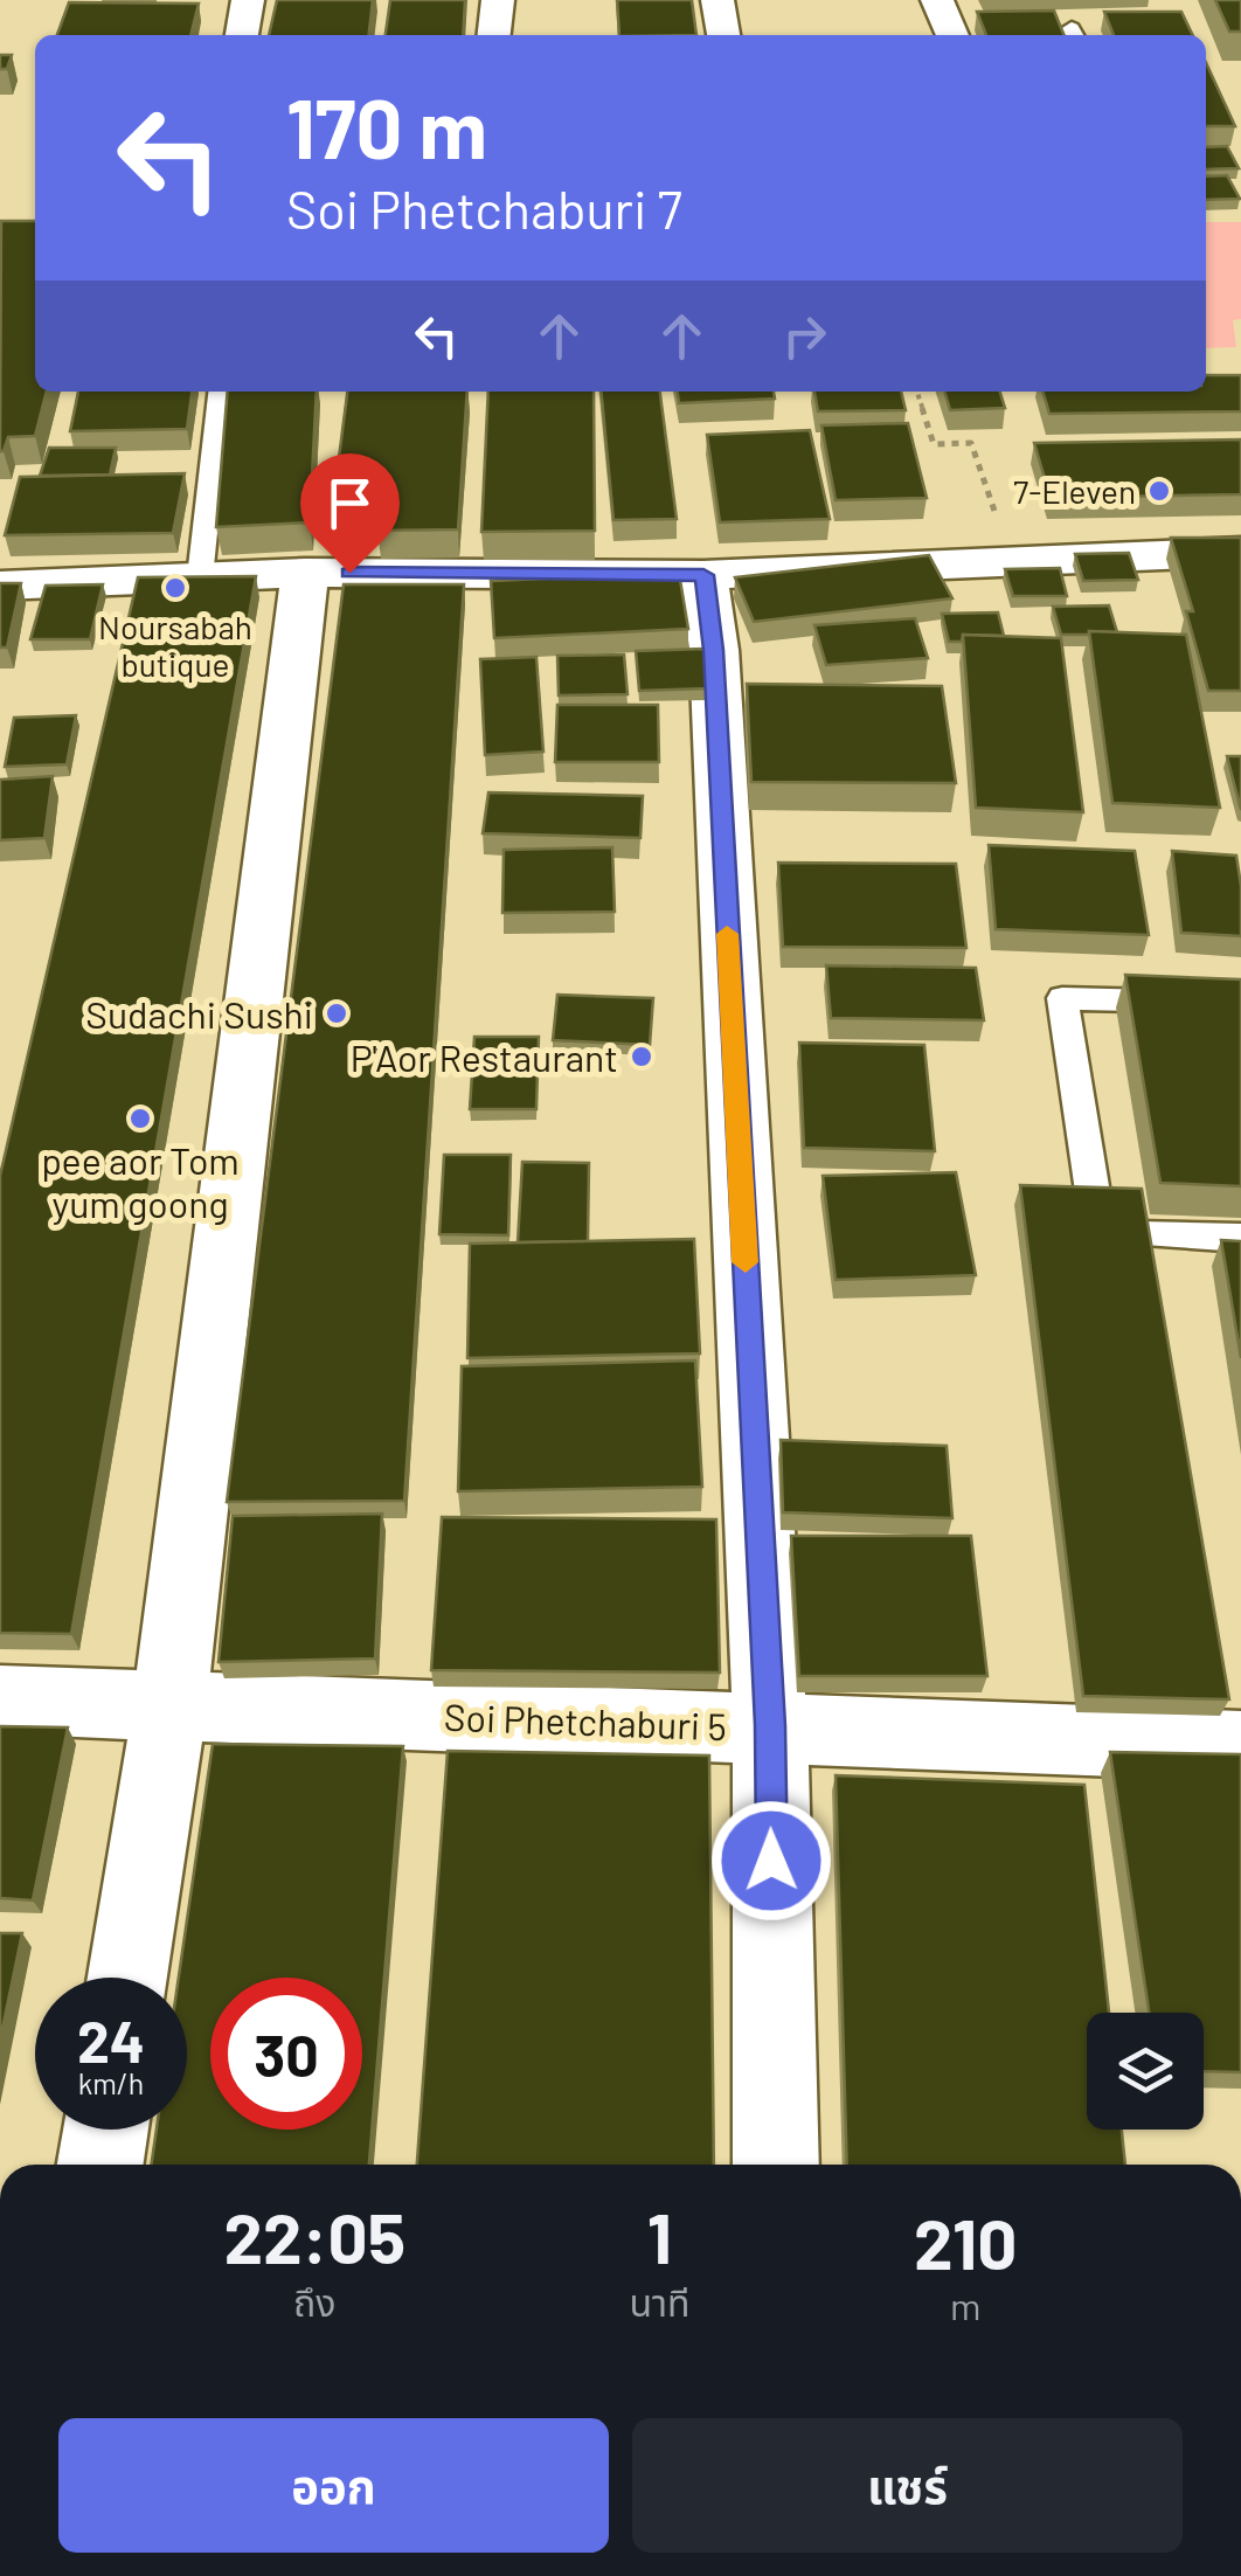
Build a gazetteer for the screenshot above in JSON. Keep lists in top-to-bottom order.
{
  "streets": {
    "street": ["Soi Phetchaburi 5"]
  },
  "places": [
    "7-Eleven",
    "Noursabah butique",
    "Sudachi Sushi",
    "P'Aor Restaurant",
    "pee aor Tom yum goong"
  ],
  "page": {
    "turn": ["170 m", "Soi Phetchaburi 7"],
    "speed": "24 km/h",
    "limit": "30",
    "eta": [
      "22:05",
      "ถึง",
      "1",
      "นาที",
      "210",
      "m"
    ],
    "buttons": ["ออก", "แชร์"]
  }
}
